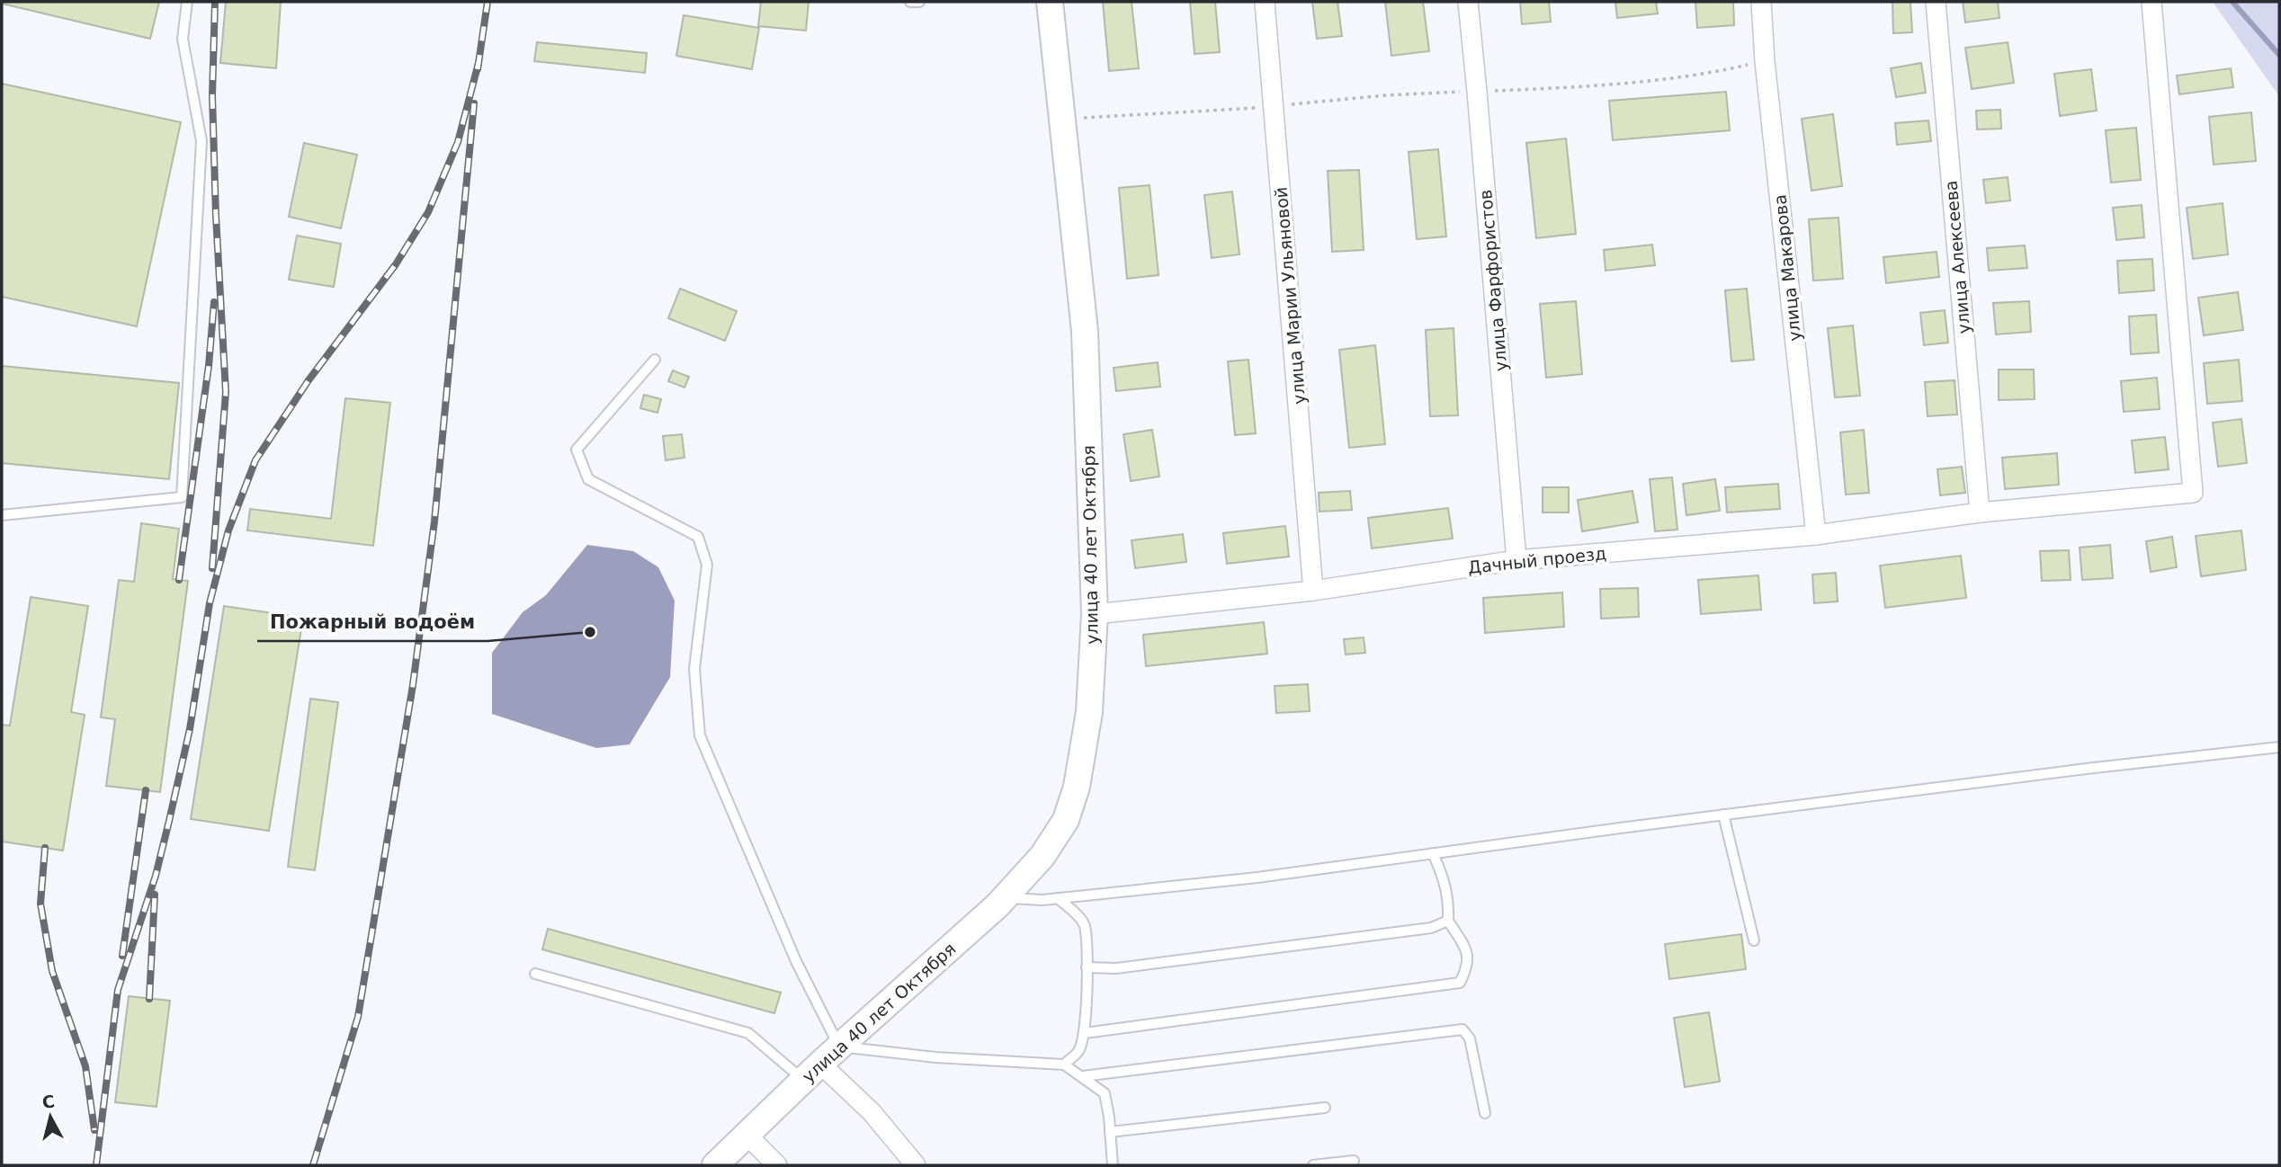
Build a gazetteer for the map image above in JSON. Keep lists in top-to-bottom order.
{
  "streets": {
    "street": [
      "улица Алексеева",
      "улица Макарова",
      "улица Фарфористов",
      "улица Марии Ульяновой",
      "улица 40 лет Октября",
      "Дачный проезд"
    ]
  },
  "crossings": [
    ["улица Алексеева", "Дачный проезд"],
    ["улица Макарова", "Дачный проезд"],
    ["улица Фарфористов", "Дачный проезд"],
    ["улица Марии Ульяновой", "Дачный проезд"],
    ["улица 40 лет Октября", "Дачный проезд"]
  ],
  "places": ["Пожарный водоём"],
  "north": "top"
}
